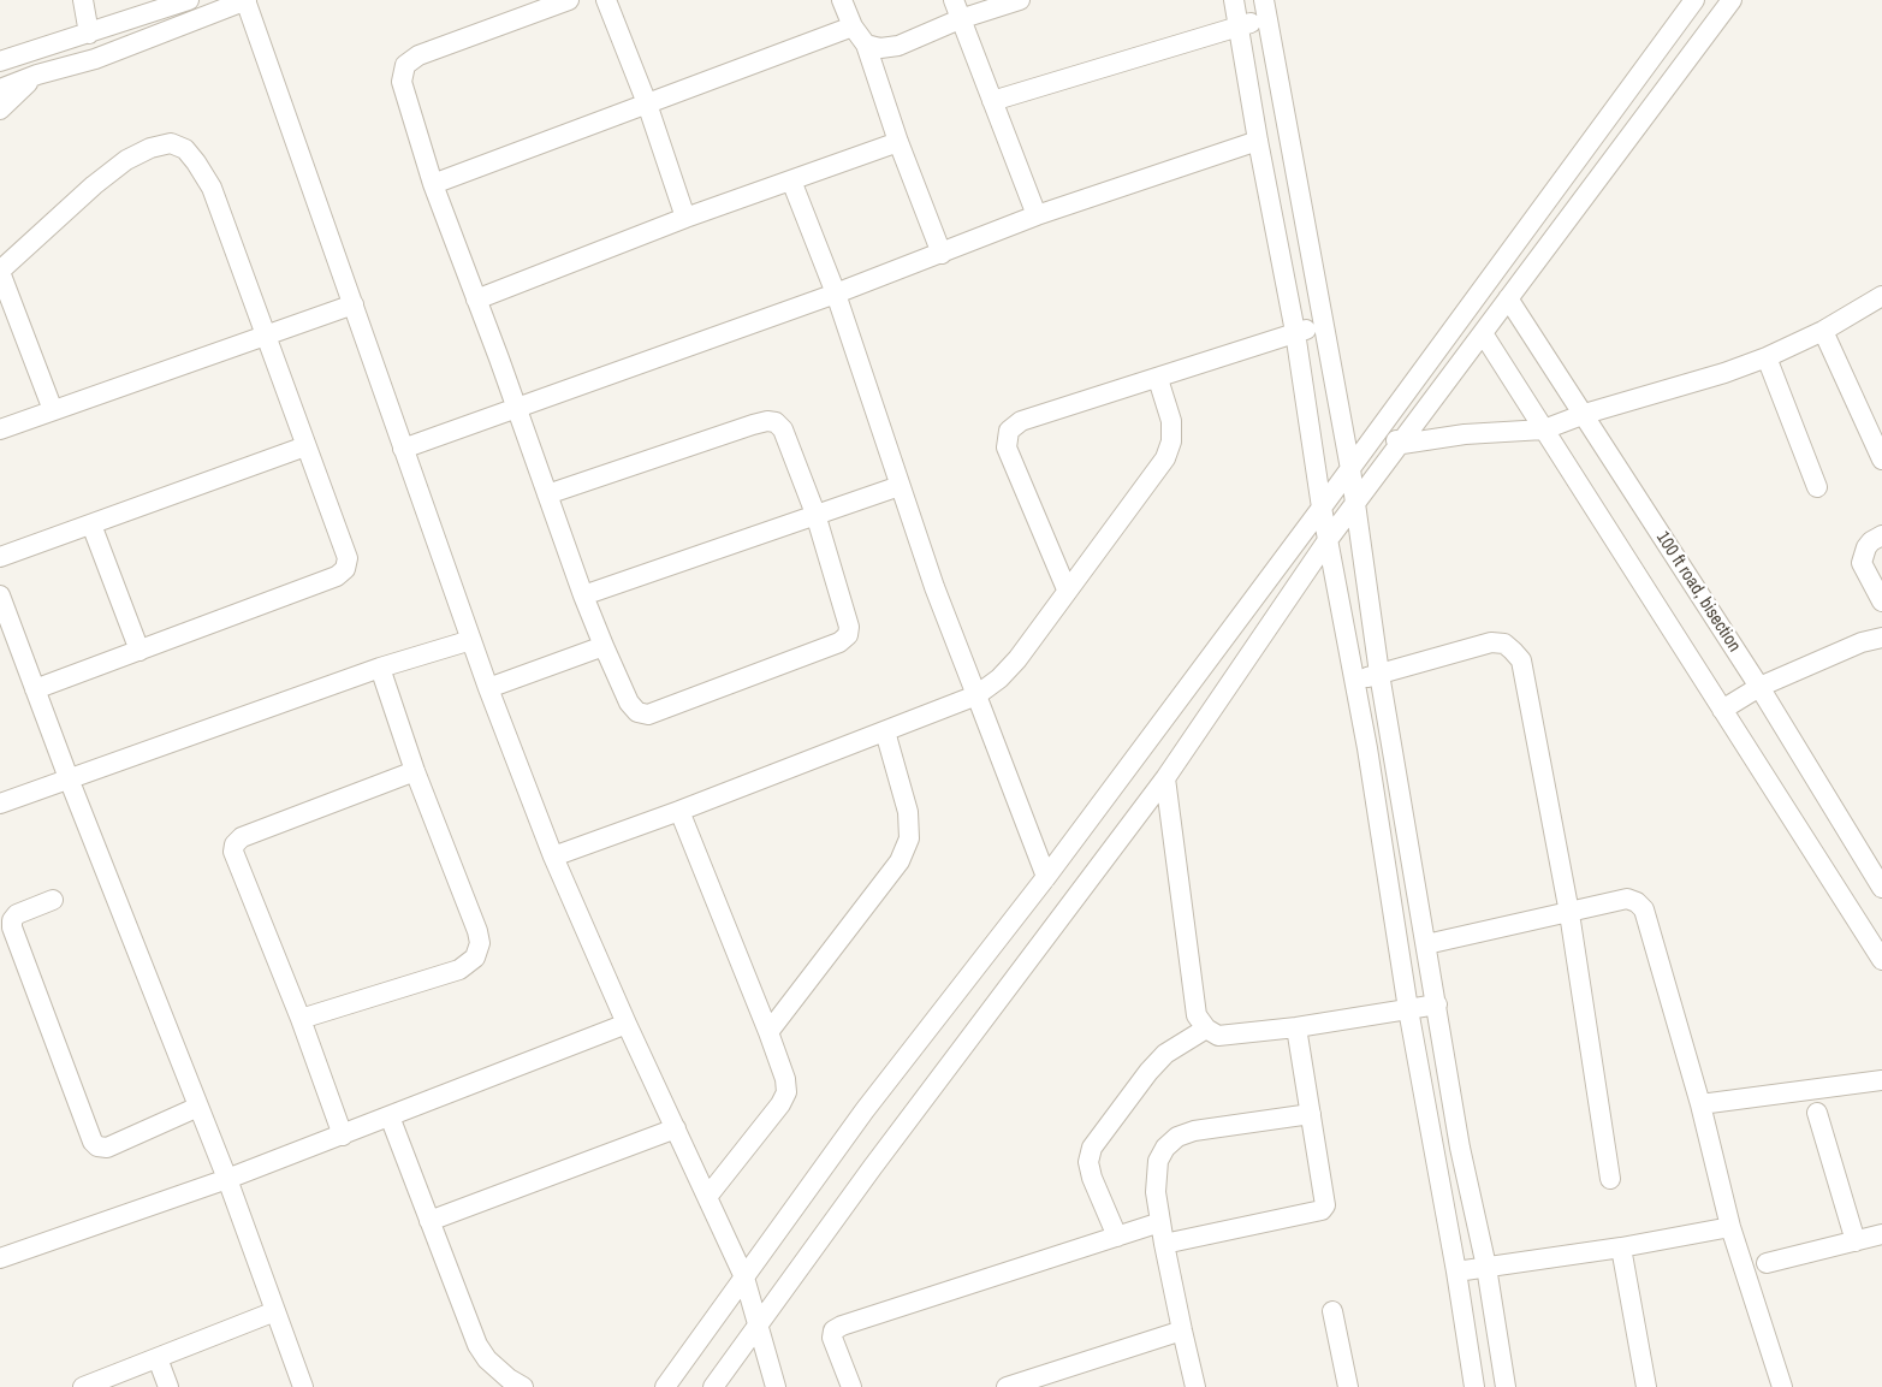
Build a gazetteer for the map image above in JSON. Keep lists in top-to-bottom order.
{
  "streets": {
    "street": ["100 ft road, bisection"]
  }
}
